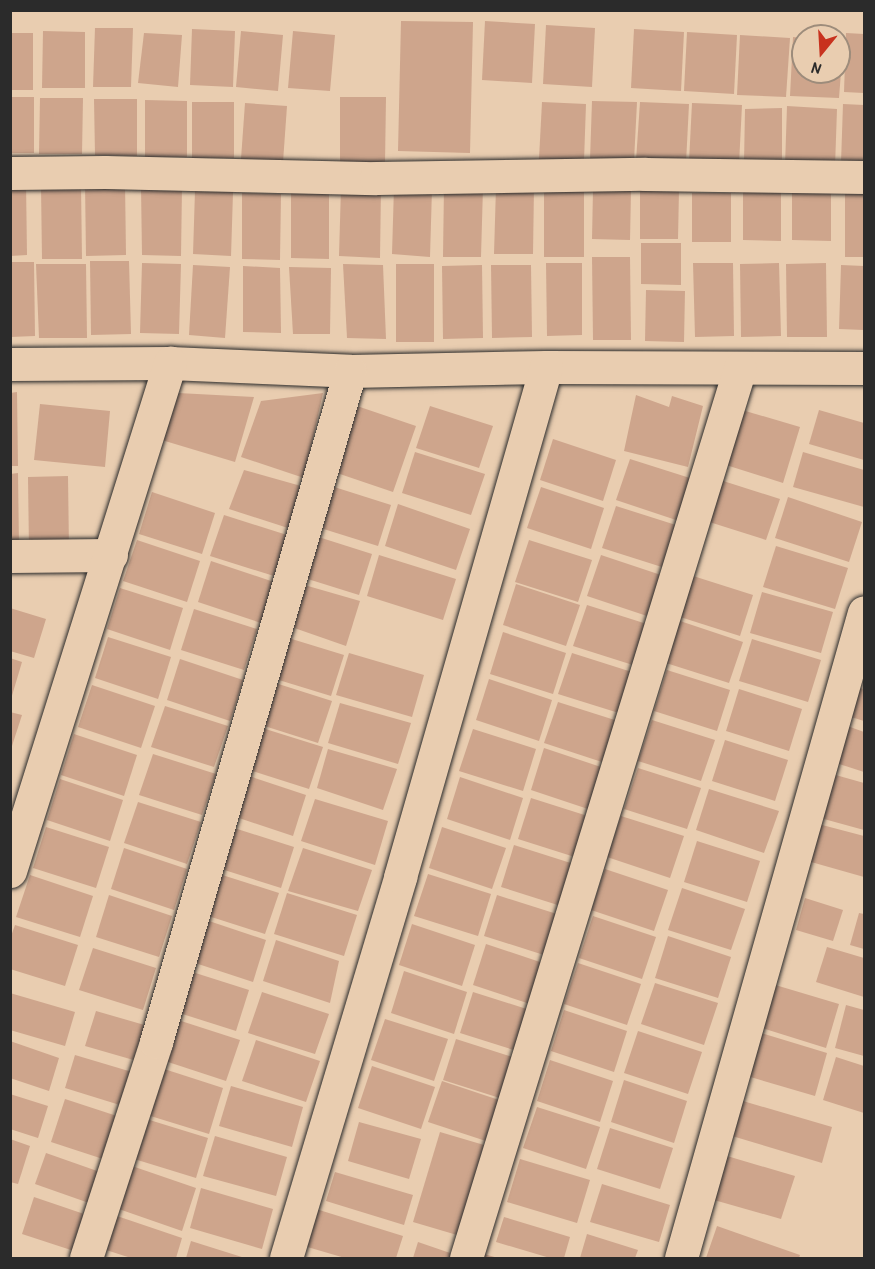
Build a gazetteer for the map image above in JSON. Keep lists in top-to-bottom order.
{
  "north": "bottom"
}
